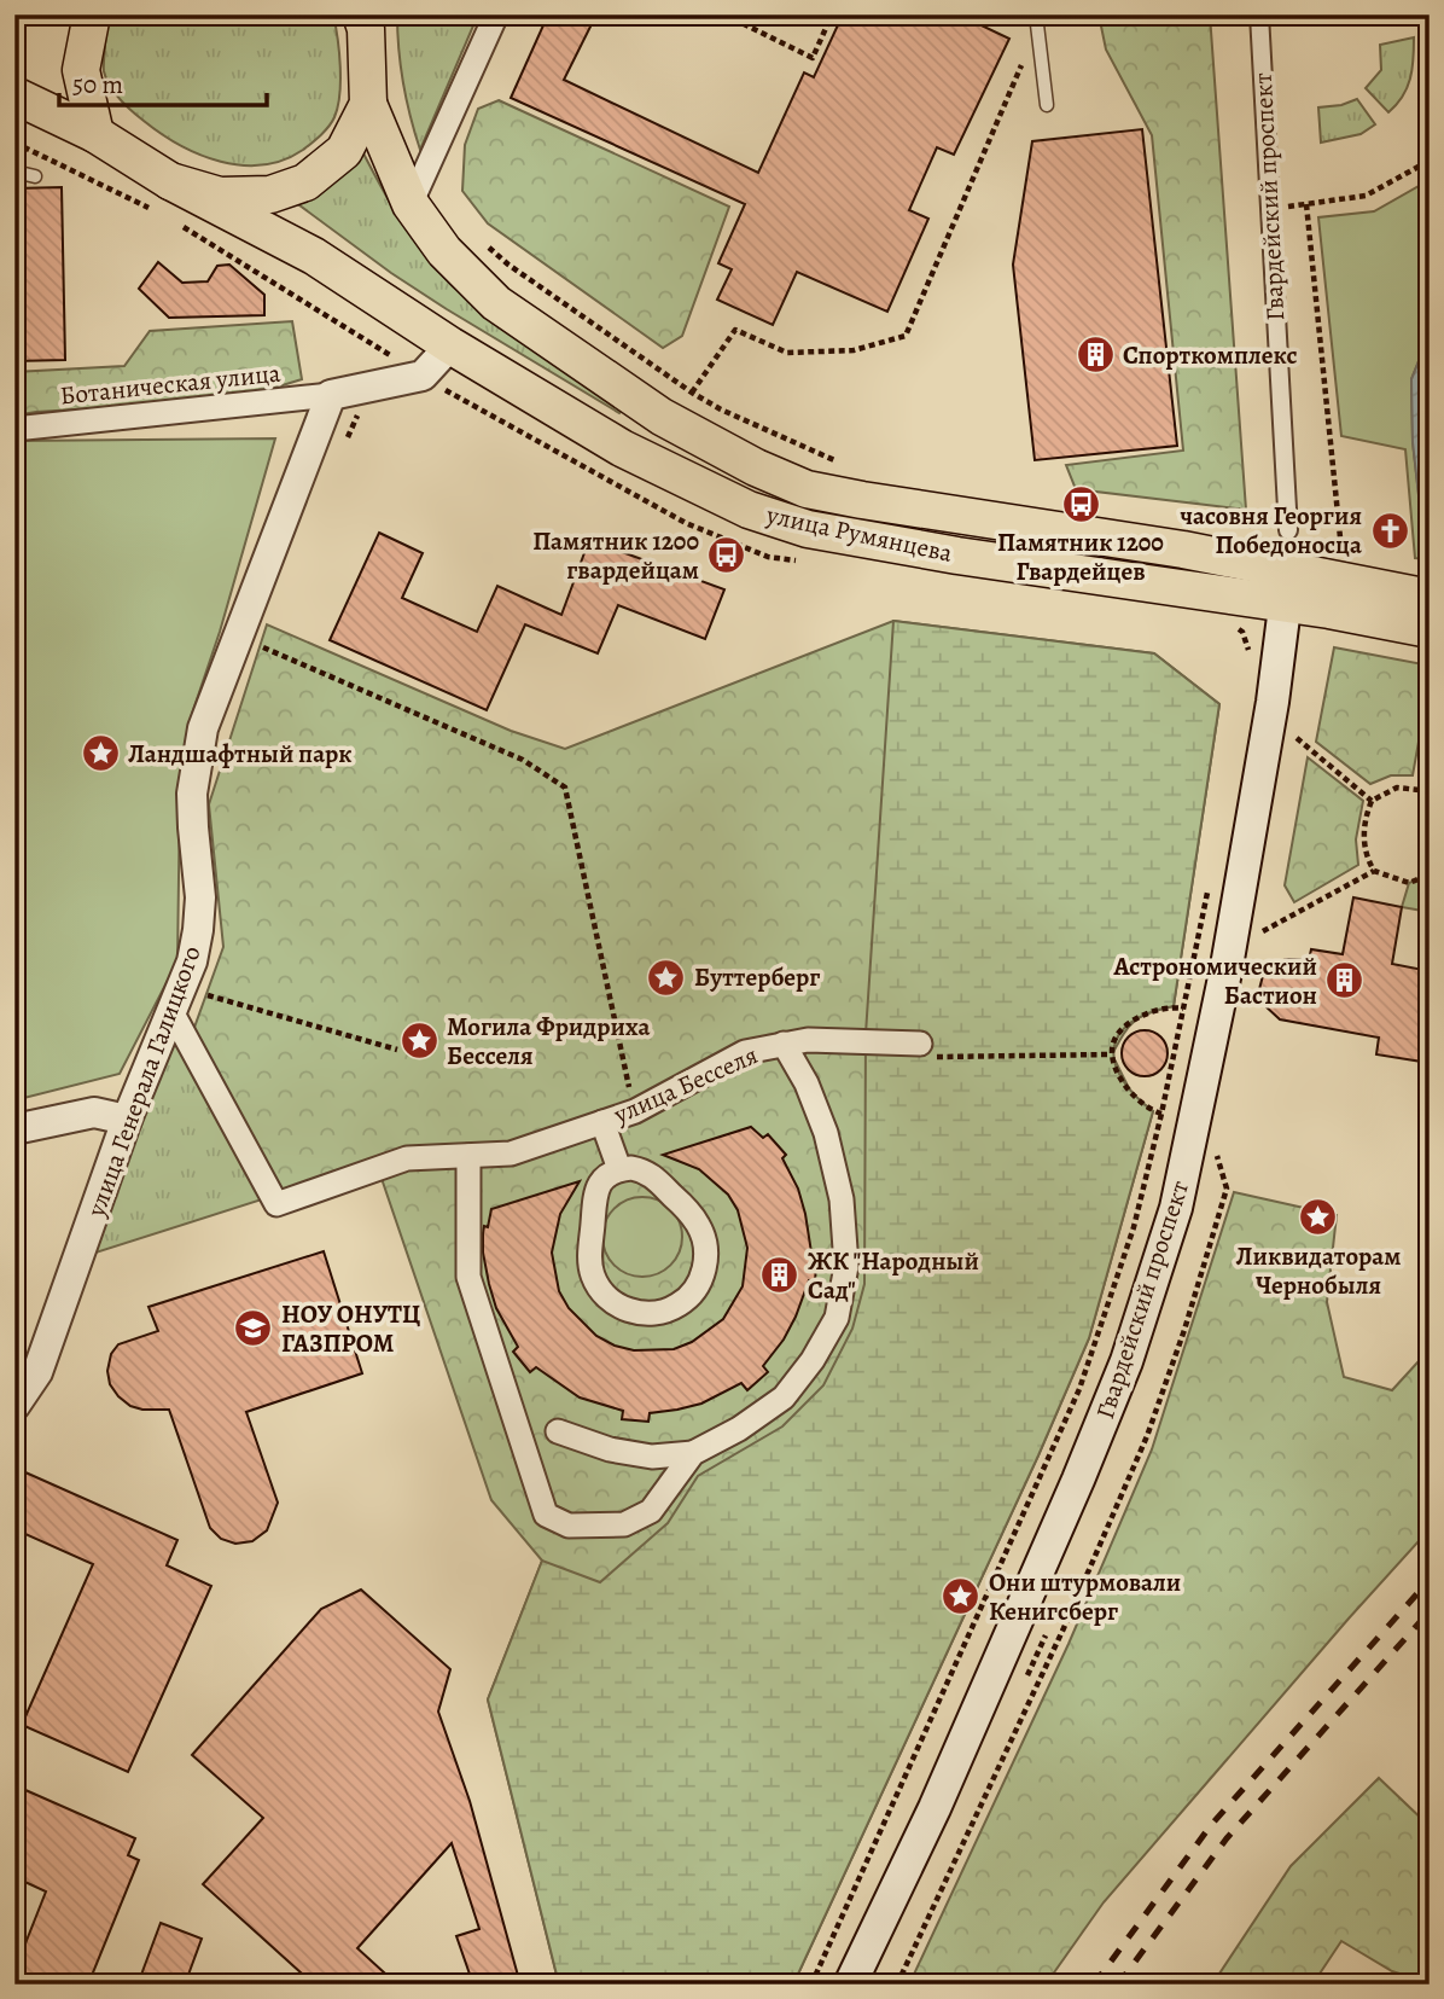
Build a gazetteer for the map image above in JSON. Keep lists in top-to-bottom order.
{
  "streets": {
    "main road": ["Гвардейский проспект", "улица Румянцева"],
    "street": ["Ботаническая улица", "улица Генерала Галицкого", "улица Бесселя"]
  },
  "crossings": [
    ["Гвардейский проспект", "улица Румянцева"],
    ["Ботаническая улица", "улица Генерала Галицкого"],
    ["улица Генерала Галицкого", "улица Бесселя"]
  ],
  "places": {
    "building": ["Спорткомплекс", "Астрономический Бастион", "ЖК \"Народный Сад\""],
    "bus stop": ["Памятник 1200 Гвардейцев", "Памятник 1200 гвардейцам"],
    "church": ["часовня Георгия Победоносца"],
    "place": [
      "Ландшафтный парк",
      "Буттерберг",
      "Могила Фридриха Бесселя",
      "Ликвидаторам Чернобыля",
      "Они штурмовали Кенигсберг"
    ],
    "school or university": ["НОУ ОНУТЦ ГАЗПРОМ"]
  },
  "scale_bar": "50 m"
}
